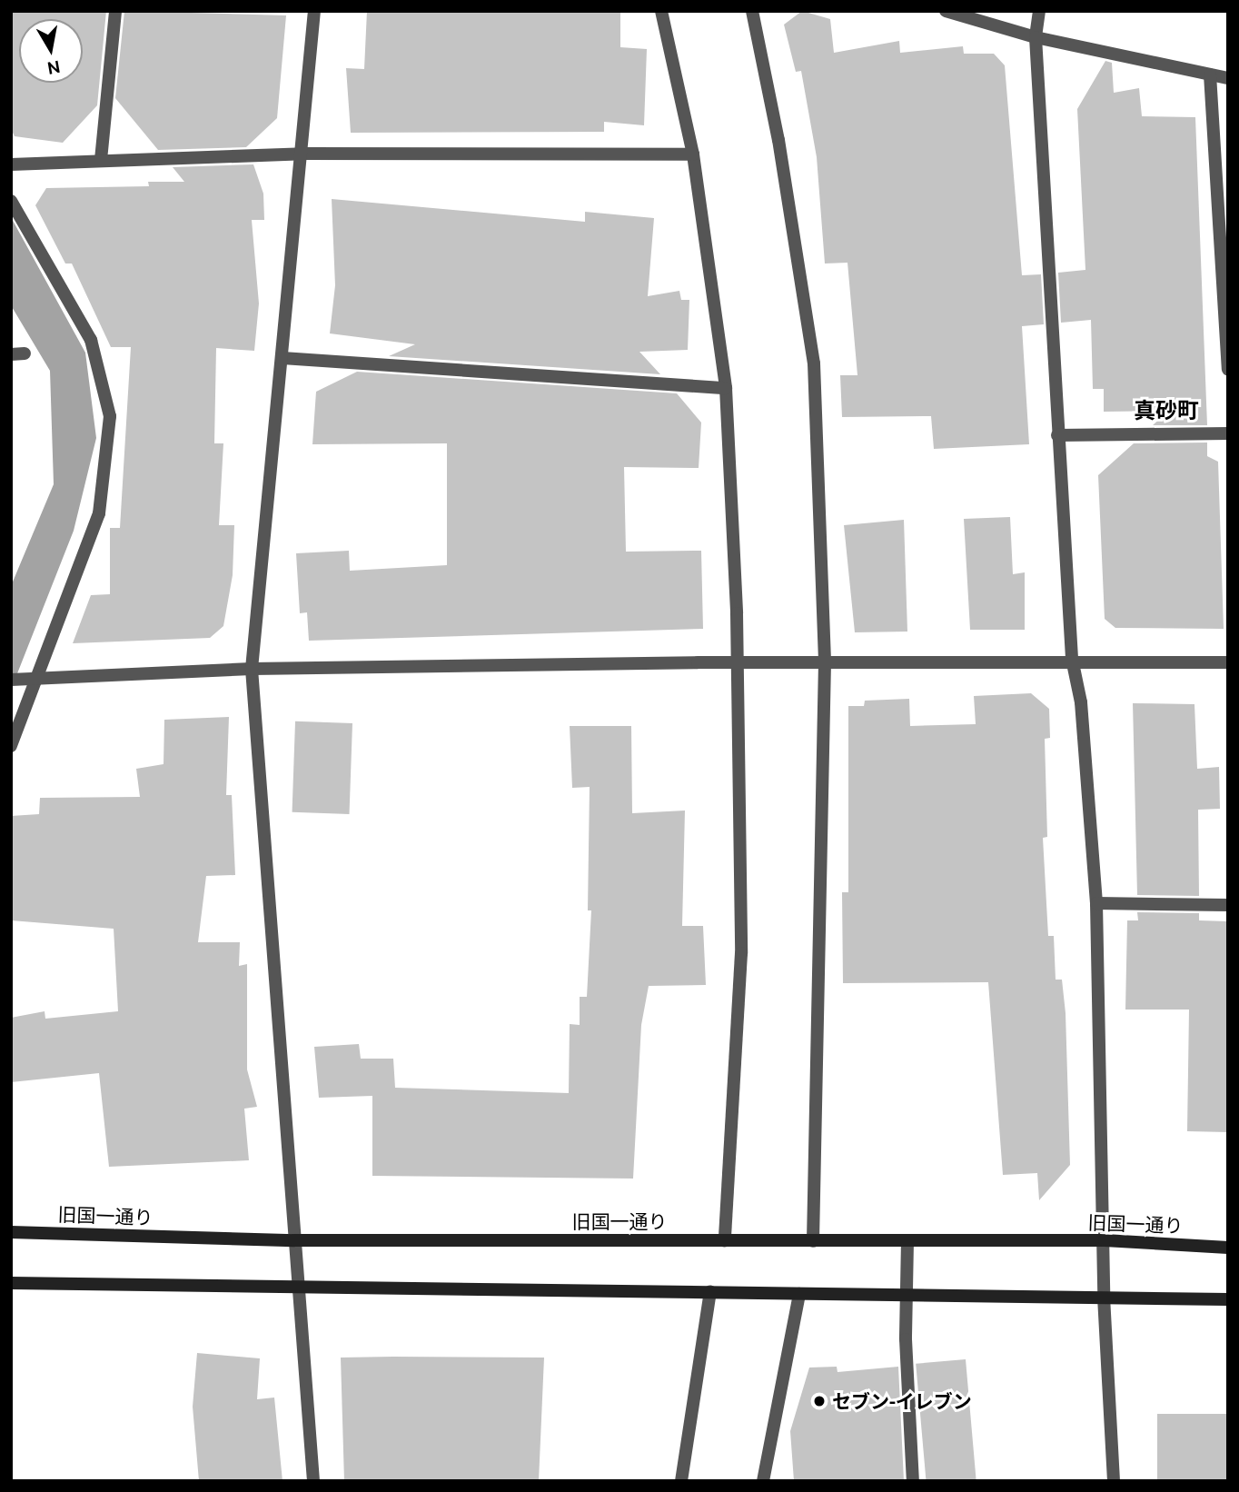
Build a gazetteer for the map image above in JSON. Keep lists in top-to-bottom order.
{
  "streets": {
    "main road": ["旧国一通り"]
  },
  "districts": ["真砂町"],
  "places": ["セブン-イレブン"],
  "north": "bottom"
}
